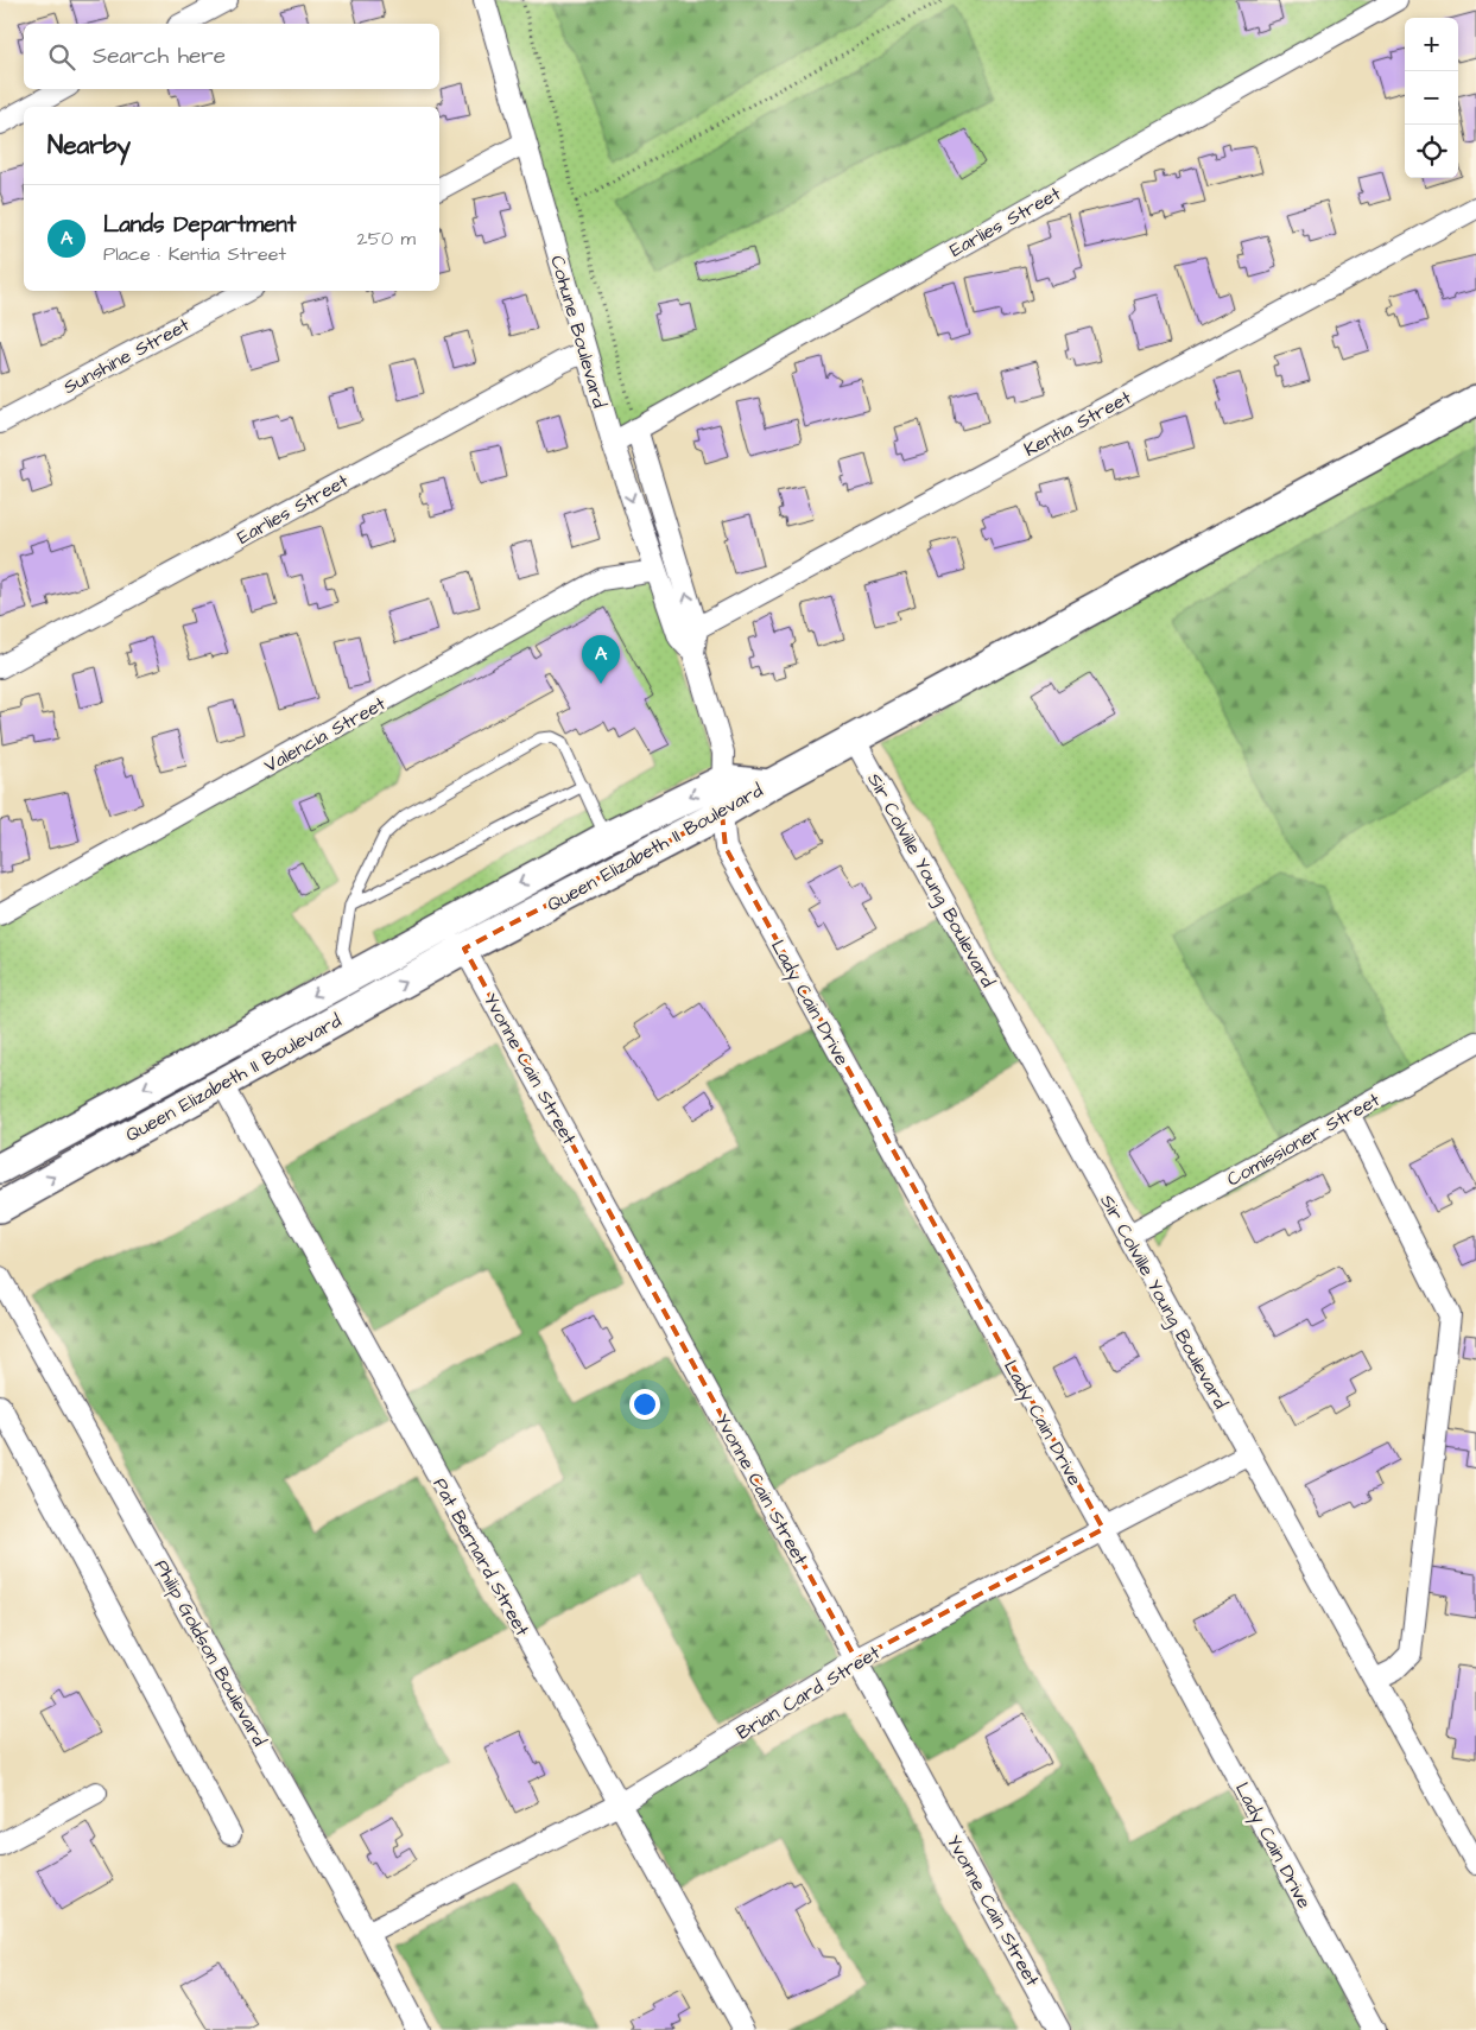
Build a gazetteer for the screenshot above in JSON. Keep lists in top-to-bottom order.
{
  "streets": {
    "street": [
      "Earlies Street",
      "Cohune Boulevard",
      "Sunshine Street",
      "Kentia Street",
      "Valencia Street",
      "Queen Elizabeth II Boulevard",
      "Sir Colville Young Boulevard",
      "Lady Cain Drive",
      "Yvonne Cain Street",
      "Comissioner Street",
      "Pat Bernard Street",
      "Philip Goldson Boulevard",
      "Brian Card Street"
    ]
  },
  "crossings": [
    ["Earlies Street", "Cohune Boulevard"],
    ["Cohune Boulevard", "Kentia Street"],
    ["Cohune Boulevard", "Valencia Street"],
    ["Cohune Boulevard", "Queen Elizabeth II Boulevard"],
    ["Cohune Boulevard", "Lady Cain Drive"],
    ["Queen Elizabeth II Boulevard", "Lady Cain Drive"],
    ["Queen Elizabeth II Boulevard", "Yvonne Cain Street"],
    ["Queen Elizabeth II Boulevard", "Pat Bernard Street"],
    ["Sir Colville Young Boulevard", "Comissioner Street"],
    ["Sir Colville Young Boulevard", "Brian Card Street"],
    ["Lady Cain Drive", "Brian Card Street"],
    ["Yvonne Cain Street", "Brian Card Street"],
    ["Pat Bernard Street", "Brian Card Street"],
    ["Philip Goldson Boulevard", "Brian Card Street"]
  ],
  "page": {
    "map_buttons": ["+", "−"],
    "search": "Search here",
    "heading": "Nearby",
    "list": [
      {
        "mark": "A",
        "name": "Lands Department",
        "note": "Place · Kentia Street",
        "value": "250 m"
      }
    ],
    "pins": "A"
  }
}
